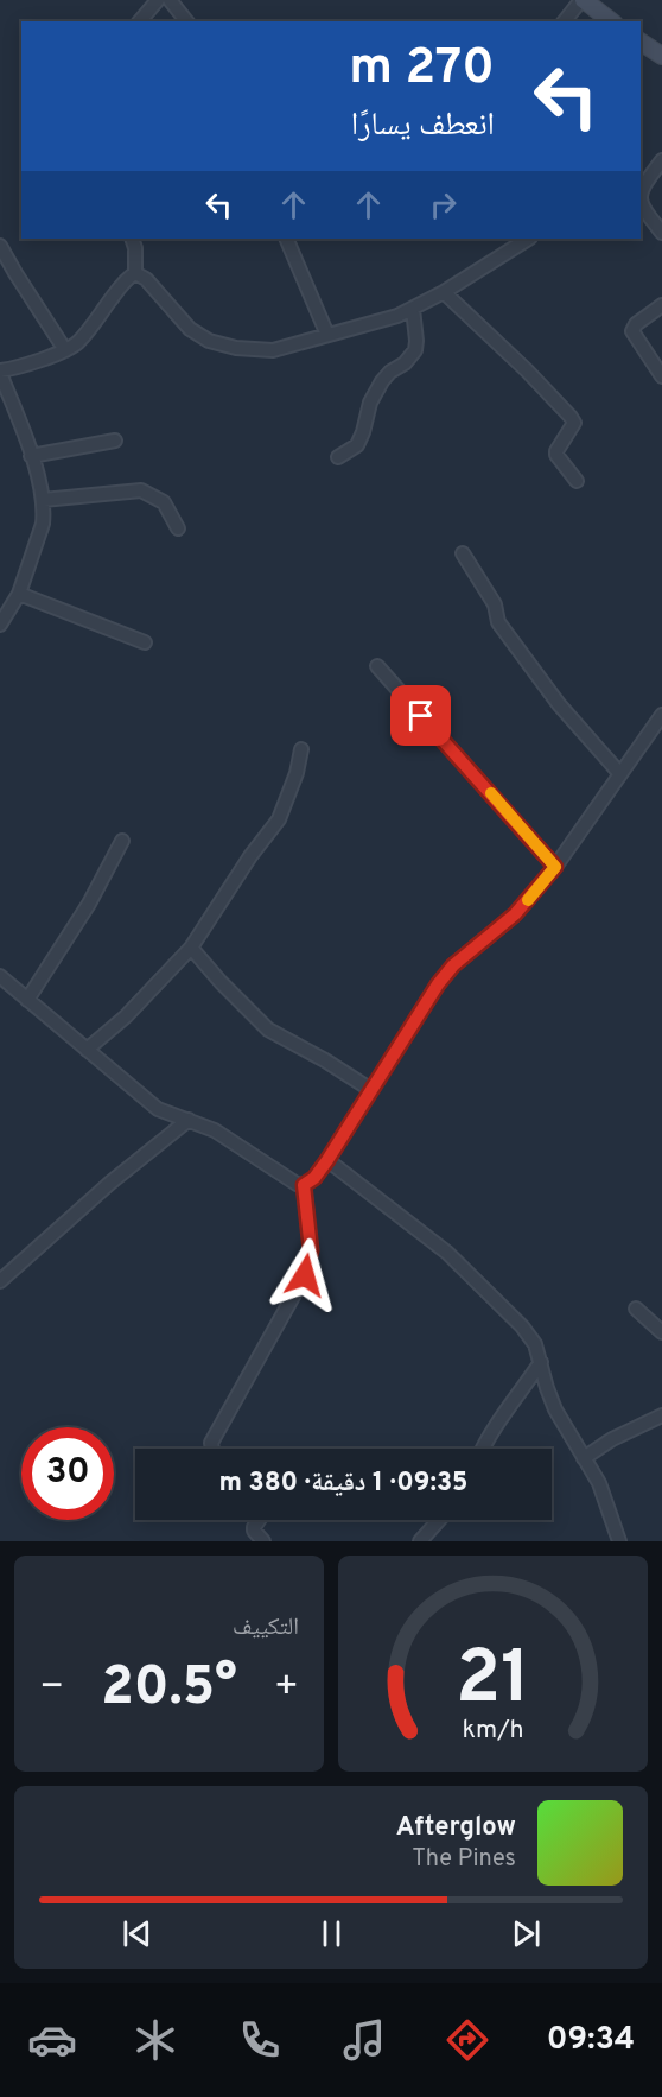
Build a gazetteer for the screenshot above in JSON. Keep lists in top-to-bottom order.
{
  "page": {
    "turn": ["270 m", "انعطف يسارًا"],
    "limit": "30",
    "trip": "09:35 · 1 دقيقة · 380 m",
    "tile": "التكييف",
    "heat": ["−", "20.5°", "+"],
    "song": ["Afterglow", "The Pines"],
    "tabs": "09:34",
    "gauge": ["21", "km/h"]
  }
}
